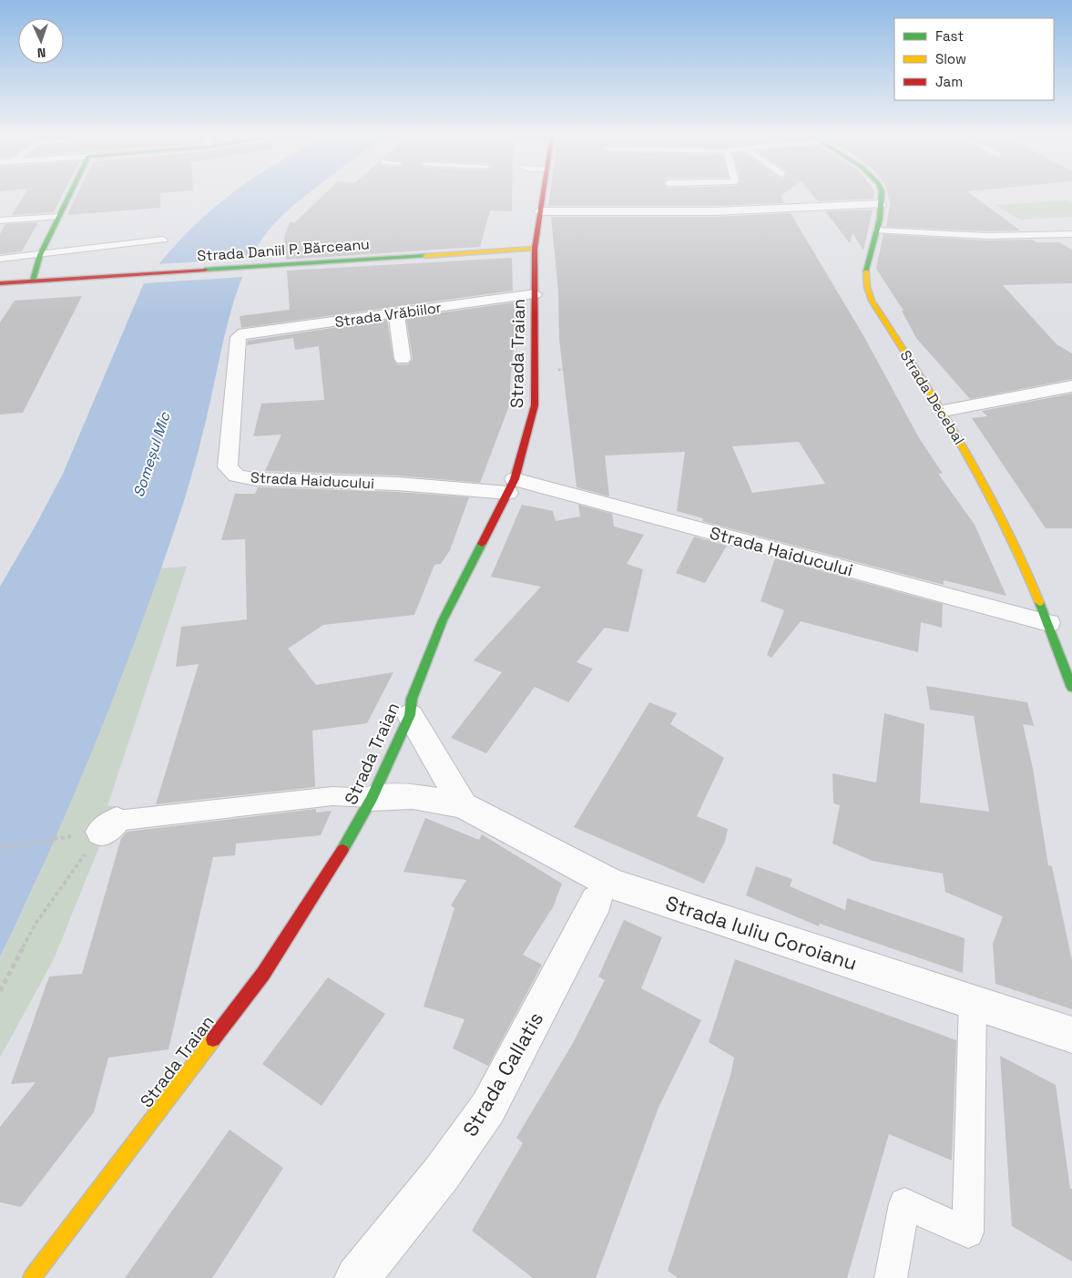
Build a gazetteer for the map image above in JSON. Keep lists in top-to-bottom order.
{
  "streets": {
    "main road": ["Strada Daniil P. Bărceanu", "Strada Traian", "Strada Decebal"],
    "street": [
      "Strada Vrăbiilor",
      "Strada Haiducului",
      "Strada Iuliu Coroianu",
      "Strada Callatis"
    ]
  },
  "crossings": [
    ["Strada Daniil P. Bărceanu", "Strada Traian"],
    ["Strada Vrăbiilor", "Strada Traian"],
    ["Strada Vrăbiilor", "Strada Haiducului"],
    ["Strada Traian", "Strada Haiducului"],
    ["Strada Traian", "Strada Iuliu Coroianu"],
    ["Strada Decebal", "Strada Haiducului"]
  ],
  "water": ["Someșul Mic"],
  "legend": ["Fast", "Slow", "Jam"],
  "north": "bottom"
}
